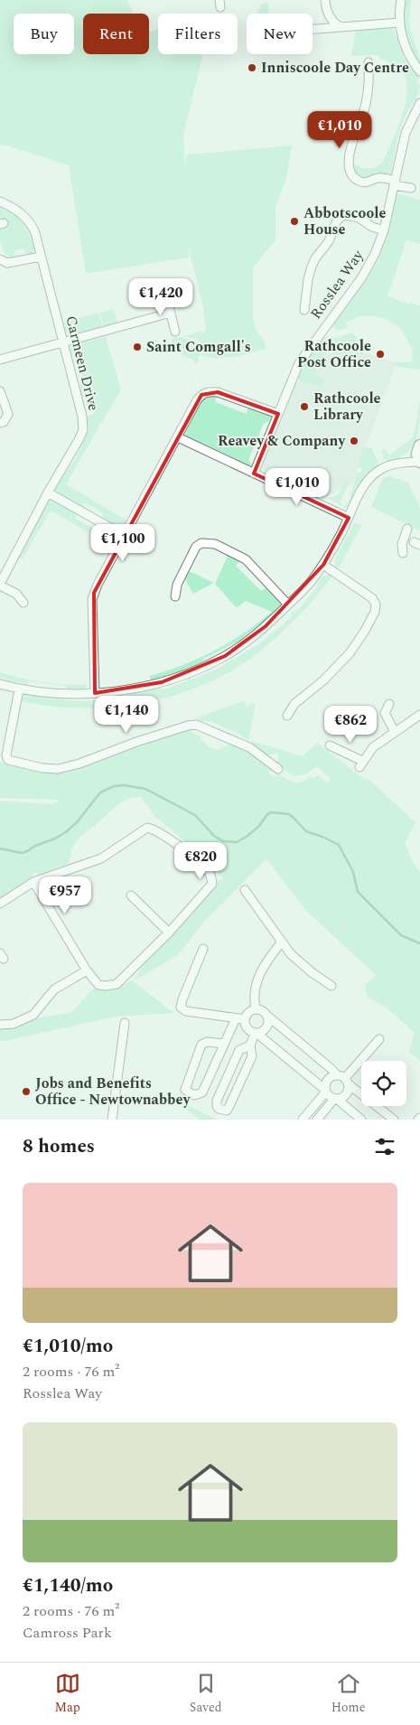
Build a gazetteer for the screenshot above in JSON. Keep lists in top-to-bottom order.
{
  "streets": {
    "street": ["Rosslea Way", "Carmeen Drive"]
  },
  "places": [
    "Inniscoole Day Centre",
    "Abbotscoole House",
    "Saint Comgall's",
    "Rathcoole Post Office",
    "Rathcoole Library",
    "Reavey & Company",
    "Jobs and Benefits Office - Newtownabbey"
  ],
  "page": {
    "chip": [
      "Buy",
      "Rent",
      "Filters",
      "New"
    ],
    "price": [
      "€1,010",
      "€1,420",
      "€1,010",
      "€1,100",
      "€1,140",
      "€862",
      "€820",
      "€957"
    ],
    "heading": "8 homes",
    "list": [
      {
        "name": "€1,010/mo",
        "note": "2 rooms · 76 m² · Rosslea Way"
      },
      {
        "name": "€1,140/mo",
        "note": "2 rooms · 76 m² · Camross Park"
      }
    ],
    "tabs": ["Map", "Saved", "Home"]
  }
}
